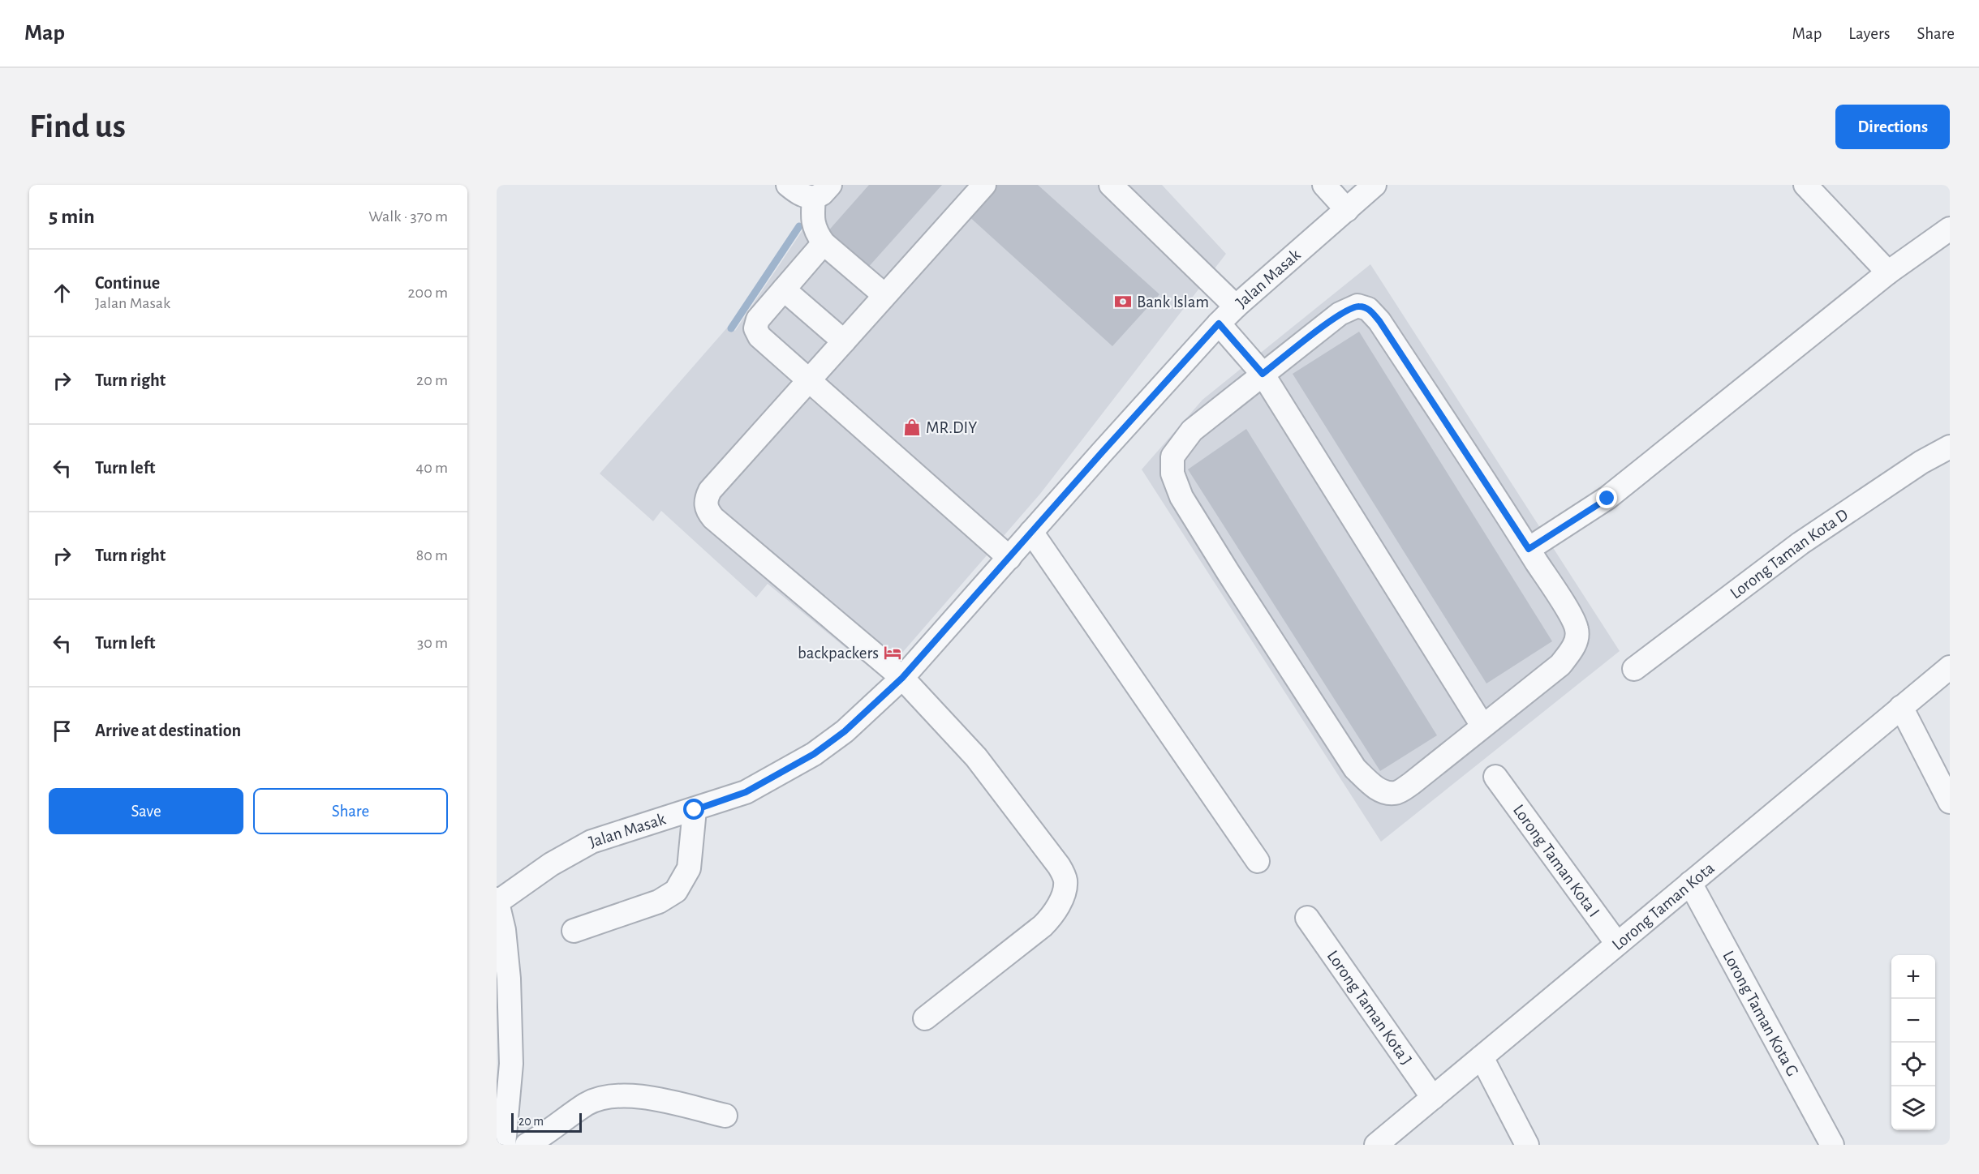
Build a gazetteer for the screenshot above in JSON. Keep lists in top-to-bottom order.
{
  "streets": {
    "street": [
      "Jalan Masak",
      "Lorong Taman Kota D",
      "Lorong Taman Kota I",
      "Lorong Taman Kota",
      "Lorong Taman Kota J",
      "Lorong Taman Kota G"
    ]
  },
  "crossings": [
    ["Lorong Taman Kota I", "Lorong Taman Kota"],
    ["Lorong Taman Kota", "Lorong Taman Kota J"],
    ["Lorong Taman Kota", "Lorong Taman Kota G"]
  ],
  "places": {
    "bank": ["Bank Islam"],
    "shop": ["MR.DIY"],
    "hotel": ["backpackers"]
  },
  "scale_bar": "20 m",
  "page": {
    "header": "Map",
    "nav": ["Map", "Layers", "Share"],
    "buttons": [
      "Directions",
      ["Save", "Share"]
    ],
    "title": "Find us",
    "heading": ["5 min", "Walk · 370 m"],
    "list": [
      ["Continue", "Jalan Masak", "200 m"],
      ["Turn right", "20 m"],
      ["Turn left", "40 m"],
      ["Turn right", "80 m"],
      ["Turn left", "30 m"],
      "Arrive at destination"
    ],
    "map_buttons": ["+", "−"],
    "scale": "20 m"
  }
}
